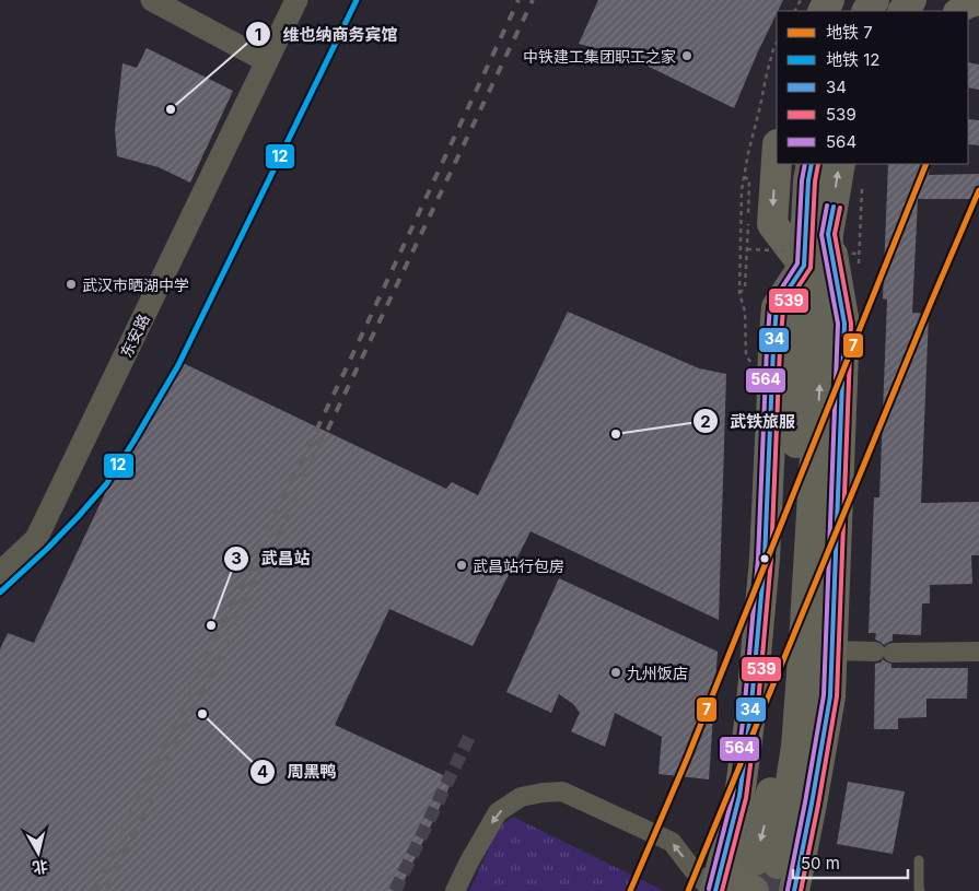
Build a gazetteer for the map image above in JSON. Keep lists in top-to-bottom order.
{
  "streets": {
    "street": ["东安路"]
  },
  "places": [
    "中铁建工集团职工之家",
    "维也纳商务宾馆",
    "武汉市晒湖中学",
    "武铁旅服",
    "武昌站行包房",
    "武昌站",
    "九州饭店",
    "周黑鸭"
  ],
  "lines": [
    "metro line 12",
    "metro line 7",
    "transit line 34",
    "transit line 539",
    "transit line 564"
  ],
  "legend": [
    "地铁 7",
    "地铁 12",
    "34",
    "539",
    "564"
  ],
  "scale_bar": "50 m",
  "north": "bottom"
}
